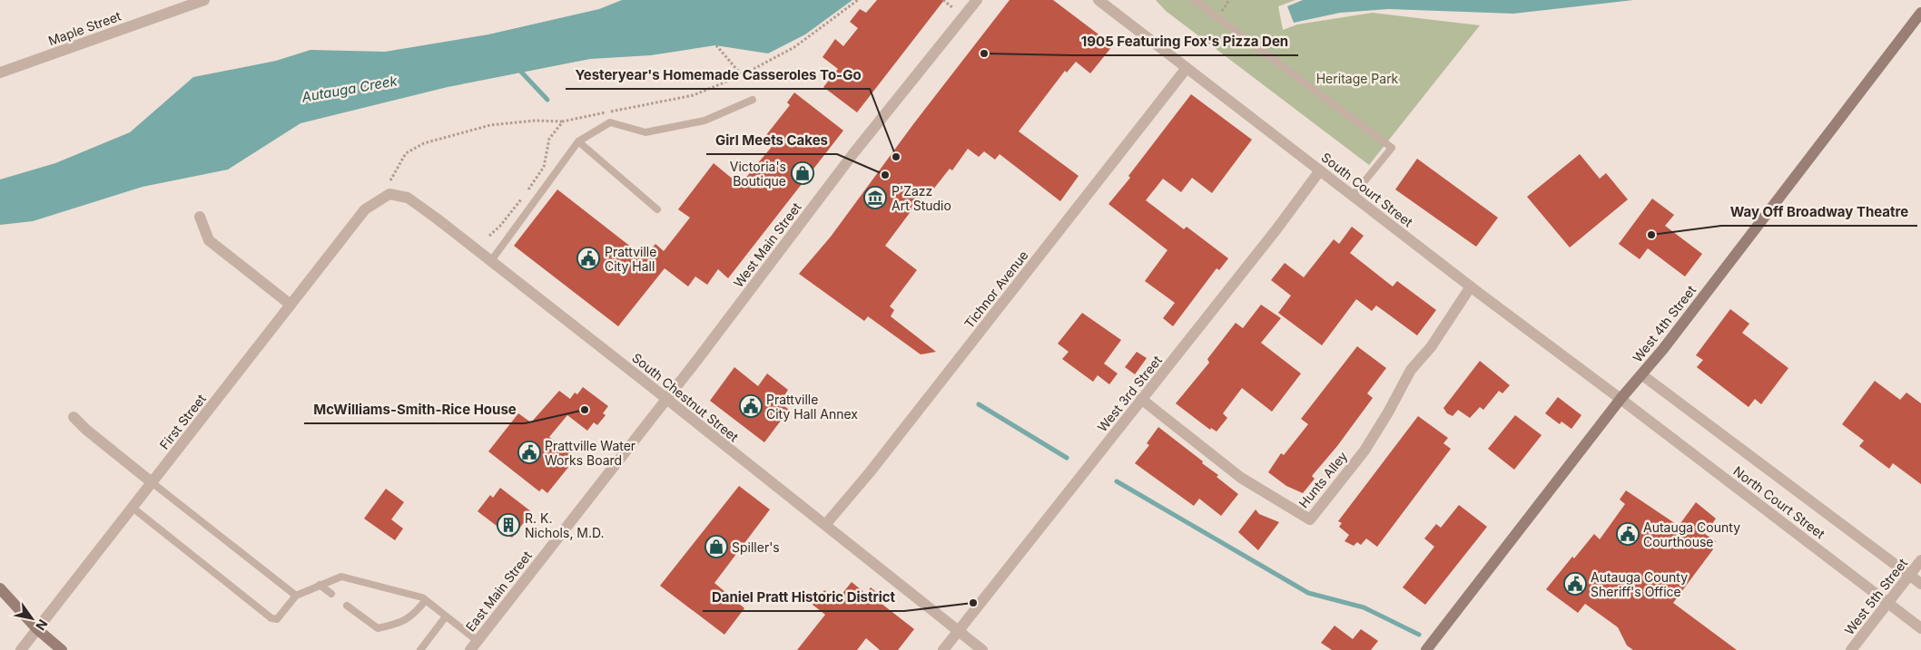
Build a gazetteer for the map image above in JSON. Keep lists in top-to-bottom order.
{
  "streets": {
    "main road": ["West 4th Street"],
    "street": [
      "Maple Street",
      "South Court Street",
      "West Main Street",
      "Tichnor Avenue",
      "West 3rd Street",
      "South Chestnut Street",
      "First Street",
      "Hunts Alley",
      "North Court Street",
      "East Main Street",
      "West 5th Street"
    ]
  },
  "crossings": [
    ["South Court Street", "Tichnor Avenue"],
    ["South Court Street", "West 4th Street"],
    ["South Court Street", "West 3rd Street"],
    ["South Court Street", "Hunts Alley"],
    ["South Court Street", "North Court Street"],
    ["West Main Street", "South Chestnut Street"],
    ["West Main Street", "East Main Street"],
    ["Tichnor Avenue", "South Chestnut Street"],
    ["West 4th Street", "North Court Street"],
    ["West 3rd Street", "South Chestnut Street"],
    ["West 3rd Street", "Hunts Alley"],
    ["South Chestnut Street", "First Street"],
    ["South Chestnut Street", "East Main Street"],
    ["North Court Street", "West 5th Street"]
  ],
  "water": ["Autauga Creek"],
  "parks": ["Heritage Park"],
  "places": {
    "other": [
      "1905 Featuring Fox's Pizza Den",
      "Yesteryear's Homemade Casseroles To-Go",
      "Girl Meets Cakes",
      "Way Off Broadway Theatre",
      "McWilliams-Smith-Rice House",
      "Daniel Pratt Historic District"
    ],
    "shop": ["Victoria's Boutique", "Spiller's"],
    "museum": ["P'Zazz Art Studio"],
    "public building": [
      "Prattville City Hall",
      "Prattville City Hall Annex",
      "Prattville Water Works Board",
      "Autauga County Courthouse",
      "Autauga County Sheriff's Office"
    ],
    "building": ["R. K. Nichols, M.D."]
  },
  "north": "bottom right"
}
